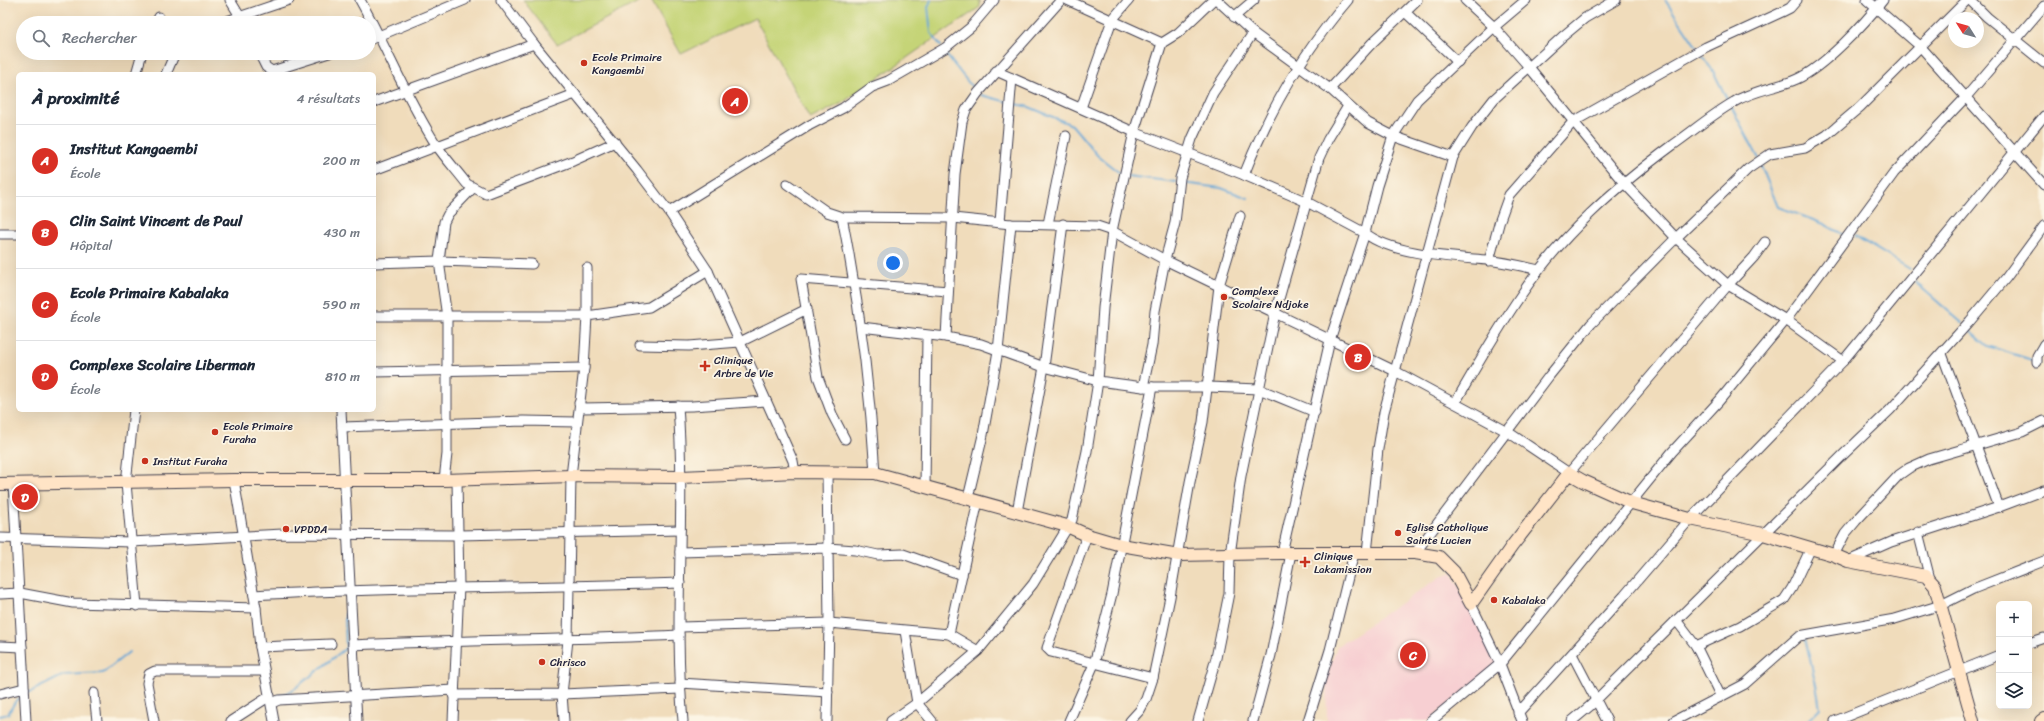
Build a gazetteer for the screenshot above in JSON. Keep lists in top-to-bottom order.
{
  "places": {
    "other": [
      "Ecole Primaire Kangaembi",
      "Complexe Scolaire Ndjoke",
      "Ecole Primaire Furaha",
      "Institut Furaha",
      "VPDDA",
      "Eglise Catholique Sainte Lucien",
      "Kabalaka",
      "Chrisco"
    ],
    "health": ["Clinique Arbre de Vie", "Clinique Lakamission"]
  },
  "north": "top left",
  "page": {
    "search": "Rechercher",
    "heading": ["À proximité", "4 résultats"],
    "pins": [
      "A",
      "B",
      "D",
      "C"
    ],
    "list": [
      {
        "mark": "A",
        "name": "Institut Kangaembi",
        "note": "École",
        "value": "200 m"
      },
      {
        "mark": "B",
        "name": "Clin Saint Vincent de Paul",
        "note": "Hôpital",
        "value": "430 m"
      },
      {
        "mark": "C",
        "name": "Ecole Primaire Kabalaka",
        "note": "École",
        "value": "590 m"
      },
      {
        "mark": "D",
        "name": "Complexe Scolaire Liberman",
        "note": "École",
        "value": "810 m"
      }
    ],
    "map_buttons": ["+", "−"]
  }
}
